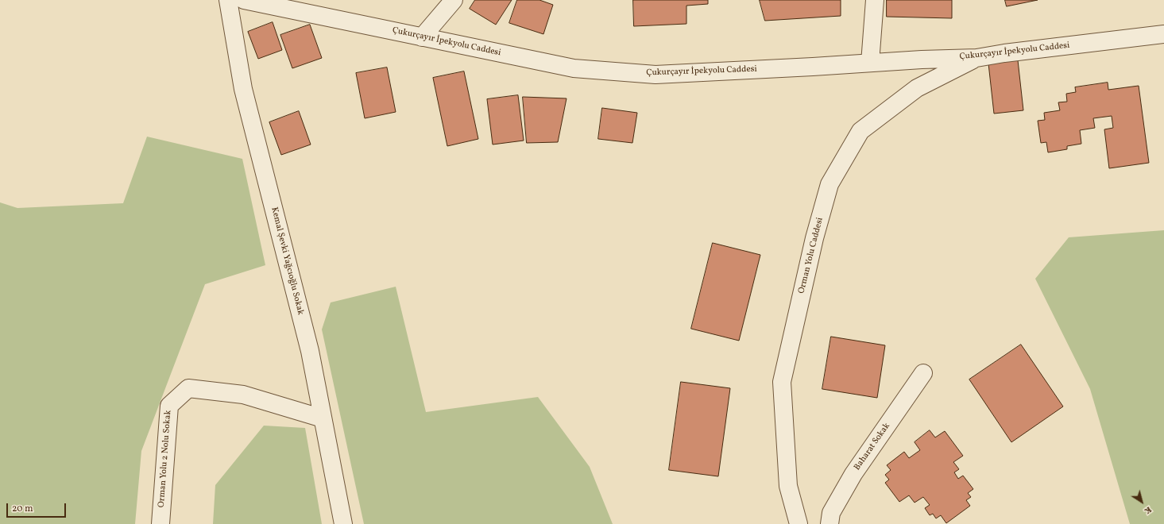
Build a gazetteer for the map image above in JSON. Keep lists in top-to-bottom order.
{
  "streets": {
    "street": [
      "Çukurçayır İpekyolu Caddesi",
      "Orman Yolu Caddesi",
      "Kemal Şevki Yağcıoğlu Sokak",
      "Baharat Sokak",
      "Orman Yolu 2 Nolu Sokak"
    ]
  },
  "crossings": [
    ["Çukurçayır İpekyolu Caddesi", "Orman Yolu Caddesi"],
    ["Kemal Şevki Yağcıoğlu Sokak", "Orman Yolu 2 Nolu Sokak"]
  ],
  "scale_bar": "20 m",
  "north": "bottom right"
}
